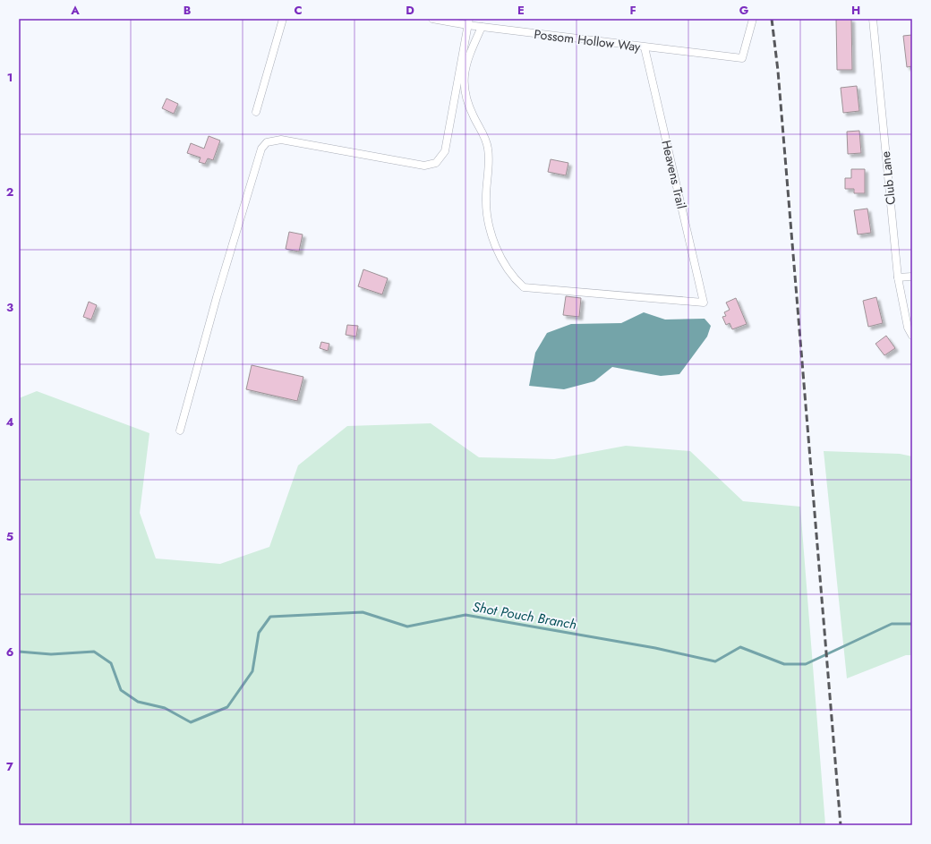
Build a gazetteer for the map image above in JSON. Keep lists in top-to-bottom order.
{
  "streets": {
    "street": ["Possom Hollow Way", "Heavens Trail", "Club Lane"]
  },
  "crossings": [
    ["Possom Hollow Way", "Heavens Trail"]
  ],
  "water": ["Shot Pouch Branch"],
  "grid": {
    "columns": [
      "A",
      "B",
      "C",
      "D",
      "E",
      "F",
      "G",
      "H"
    ],
    "rows": [
      "1",
      "2",
      "3",
      "4",
      "5",
      "6",
      "7"
    ]
  }
}
